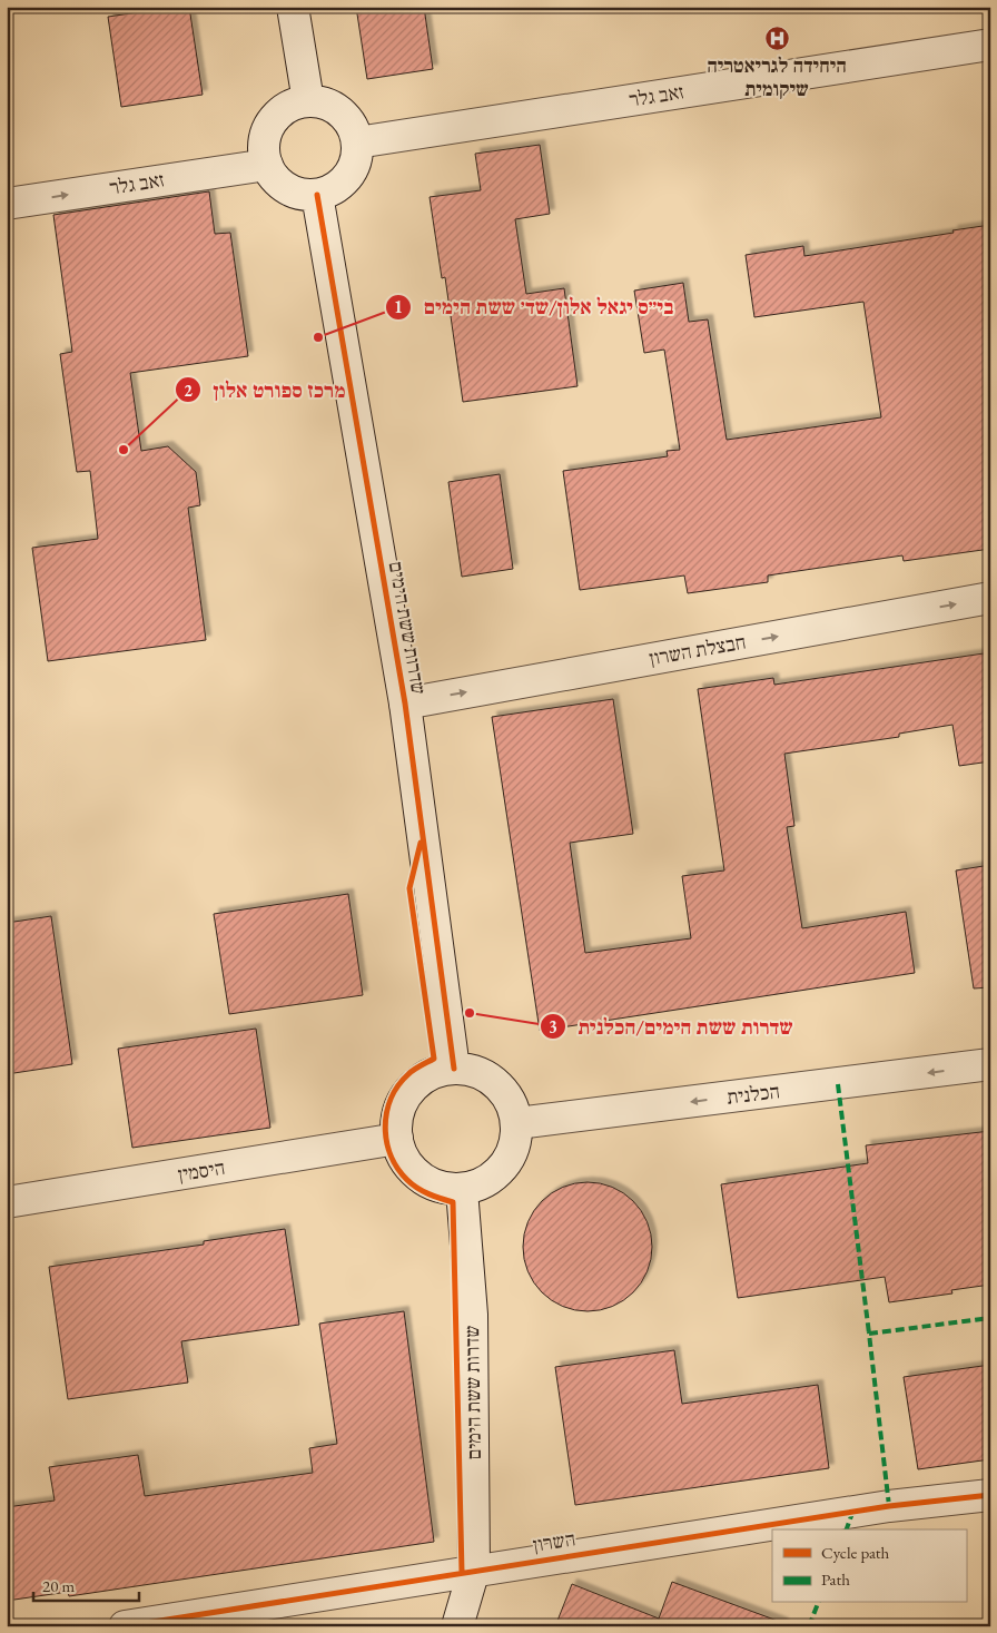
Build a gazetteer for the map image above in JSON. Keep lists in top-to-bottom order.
{
  "streets": {
    "street": [
      "זאב גלר",
      "שדרות ששת הימים",
      "חבצלת השרון",
      "הכלנית",
      "היסמין",
      "השרון"
    ]
  },
  "crossings": [
    ["זאב גלר", "שדרות ששת הימים"],
    ["שדרות ששת הימים", "חבצלת השרון"],
    ["שדרות ששת הימים", "הכלנית"],
    ["שדרות ששת הימים", "היסמין"],
    ["שדרות ששת הימים", "השרון"],
    ["הכלנית", "היסמין"]
  ],
  "one_way": ["חבצלת השרון", "הכלנית"],
  "places": {
    "hospital": ["היחידה לגריאטריה שיקומית"],
    "other": ["בי״ס יגאל אלון/שד׳ ששת הימים", "מרכז ספורט אלון", "שדרות ששת הימים/הכלנית"]
  },
  "legend": ["Cycle path", "Path"],
  "scale_bar": "20 m"
}
